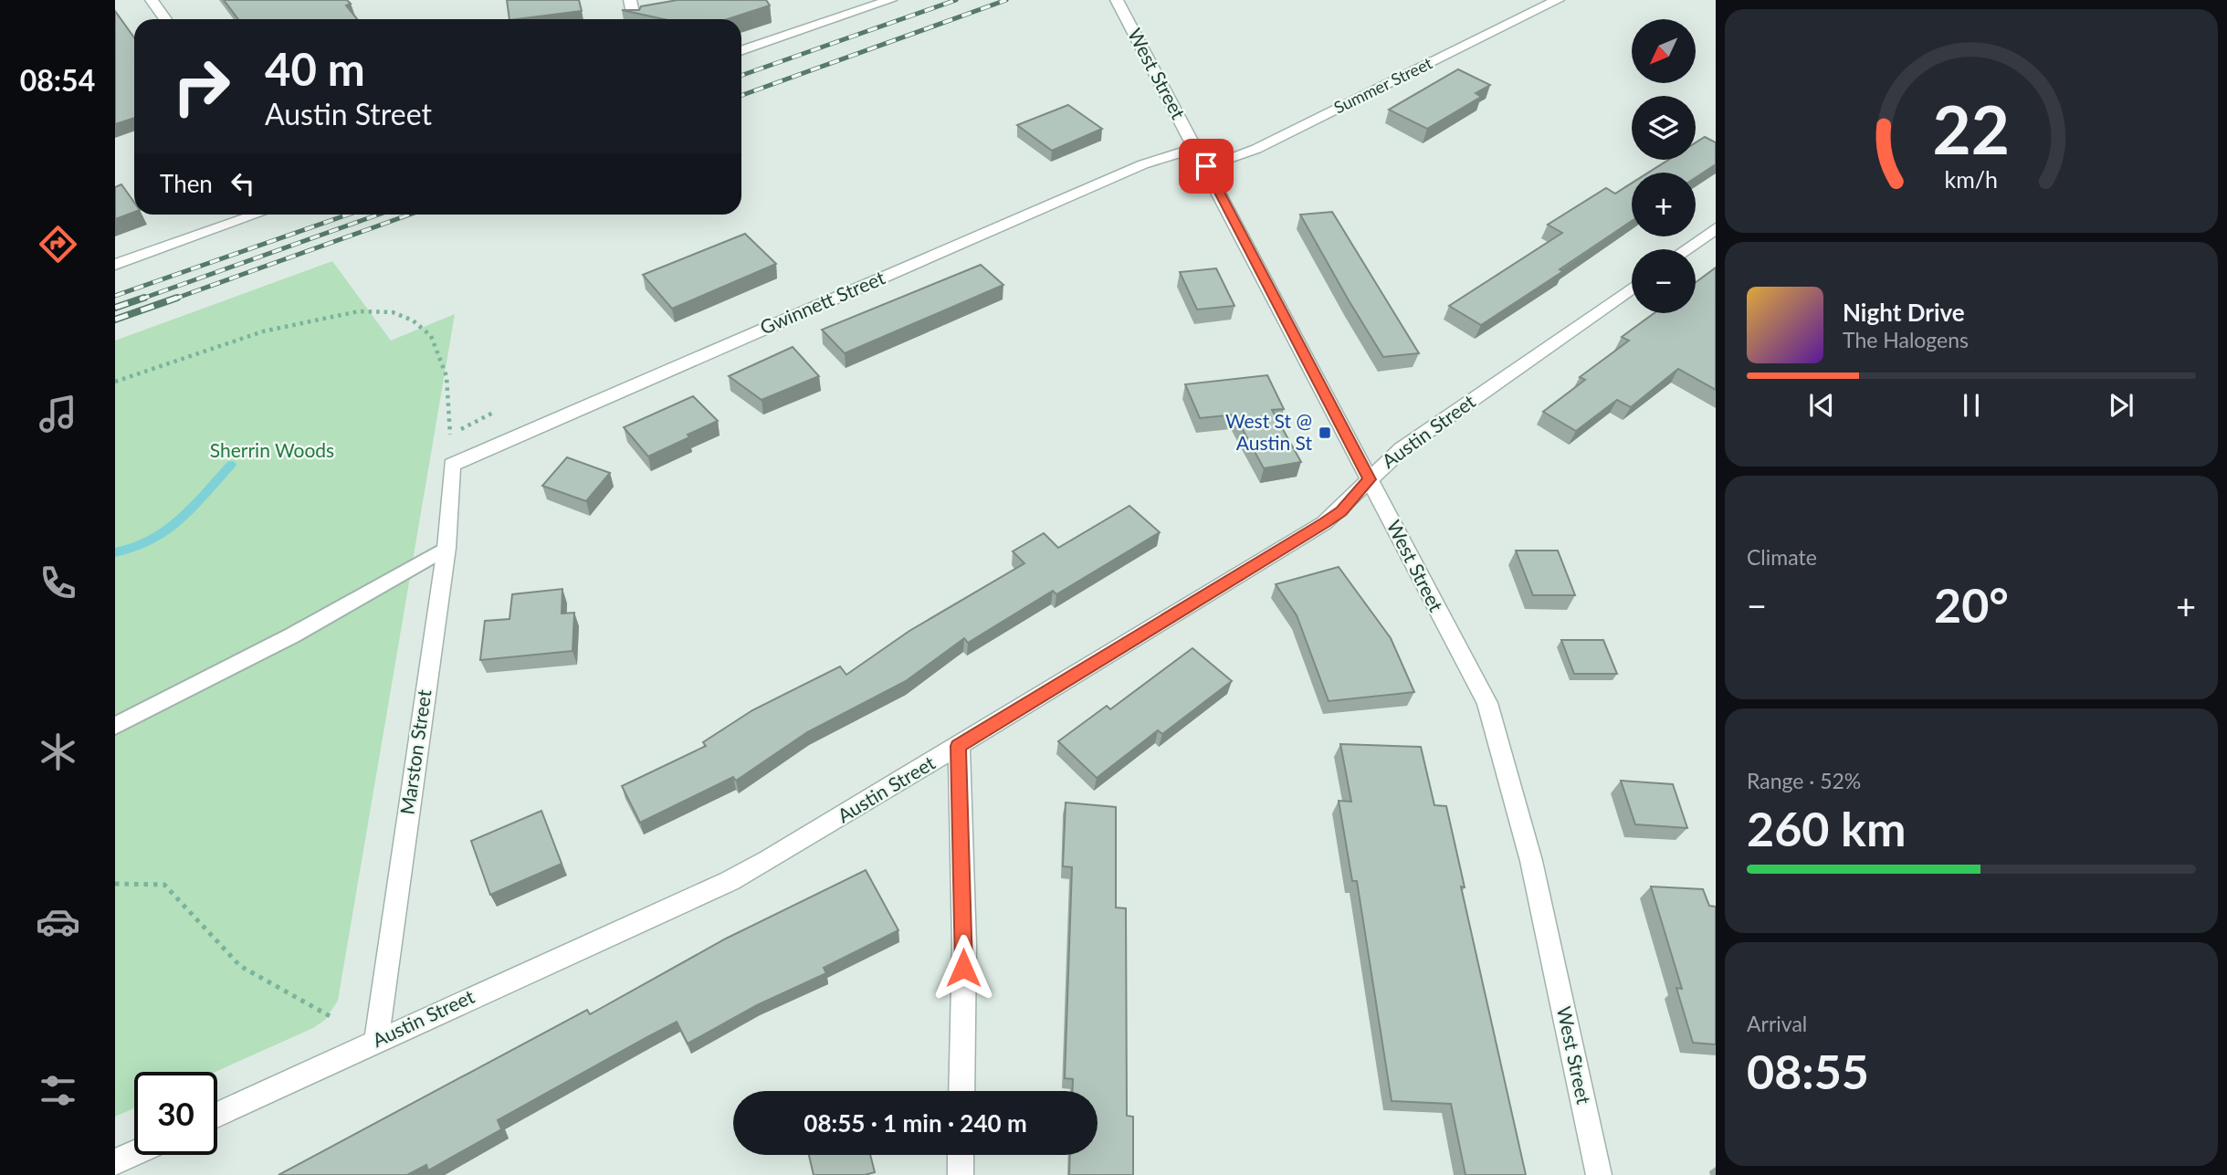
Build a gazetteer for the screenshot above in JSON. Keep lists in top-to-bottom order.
{
  "streets": {
    "street": [
      "West Street",
      "Summer Street",
      "Gwinnett Street",
      "Austin Street",
      "Marston Street"
    ]
  },
  "crossings": [
    ["West Street", "Summer Street"],
    ["West Street", "Gwinnett Street"],
    ["West Street", "Austin Street"],
    ["Gwinnett Street", "Marston Street"],
    ["Austin Street", "Marston Street"]
  ],
  "parks": ["Sherrin Woods"],
  "places": {
    "transit": ["West St @ Austin St"]
  },
  "north": "bottom left",
  "page": {
    "tabs": "08:54",
    "map_buttons": ["+", "−"],
    "turn": ["40 m", "Austin Street"],
    "then": "Then",
    "song": ["Night Drive", "The Halogens"],
    "tile": [
      "Climate",
      ["Range · 52%", "260 km"],
      ["Arrival", "08:55"]
    ],
    "heat": ["−", "20°", "+"],
    "limit": "30",
    "trip": "08:55 · 1 min · 240 m",
    "gauge": ["22", "km/h"]
  }
}
